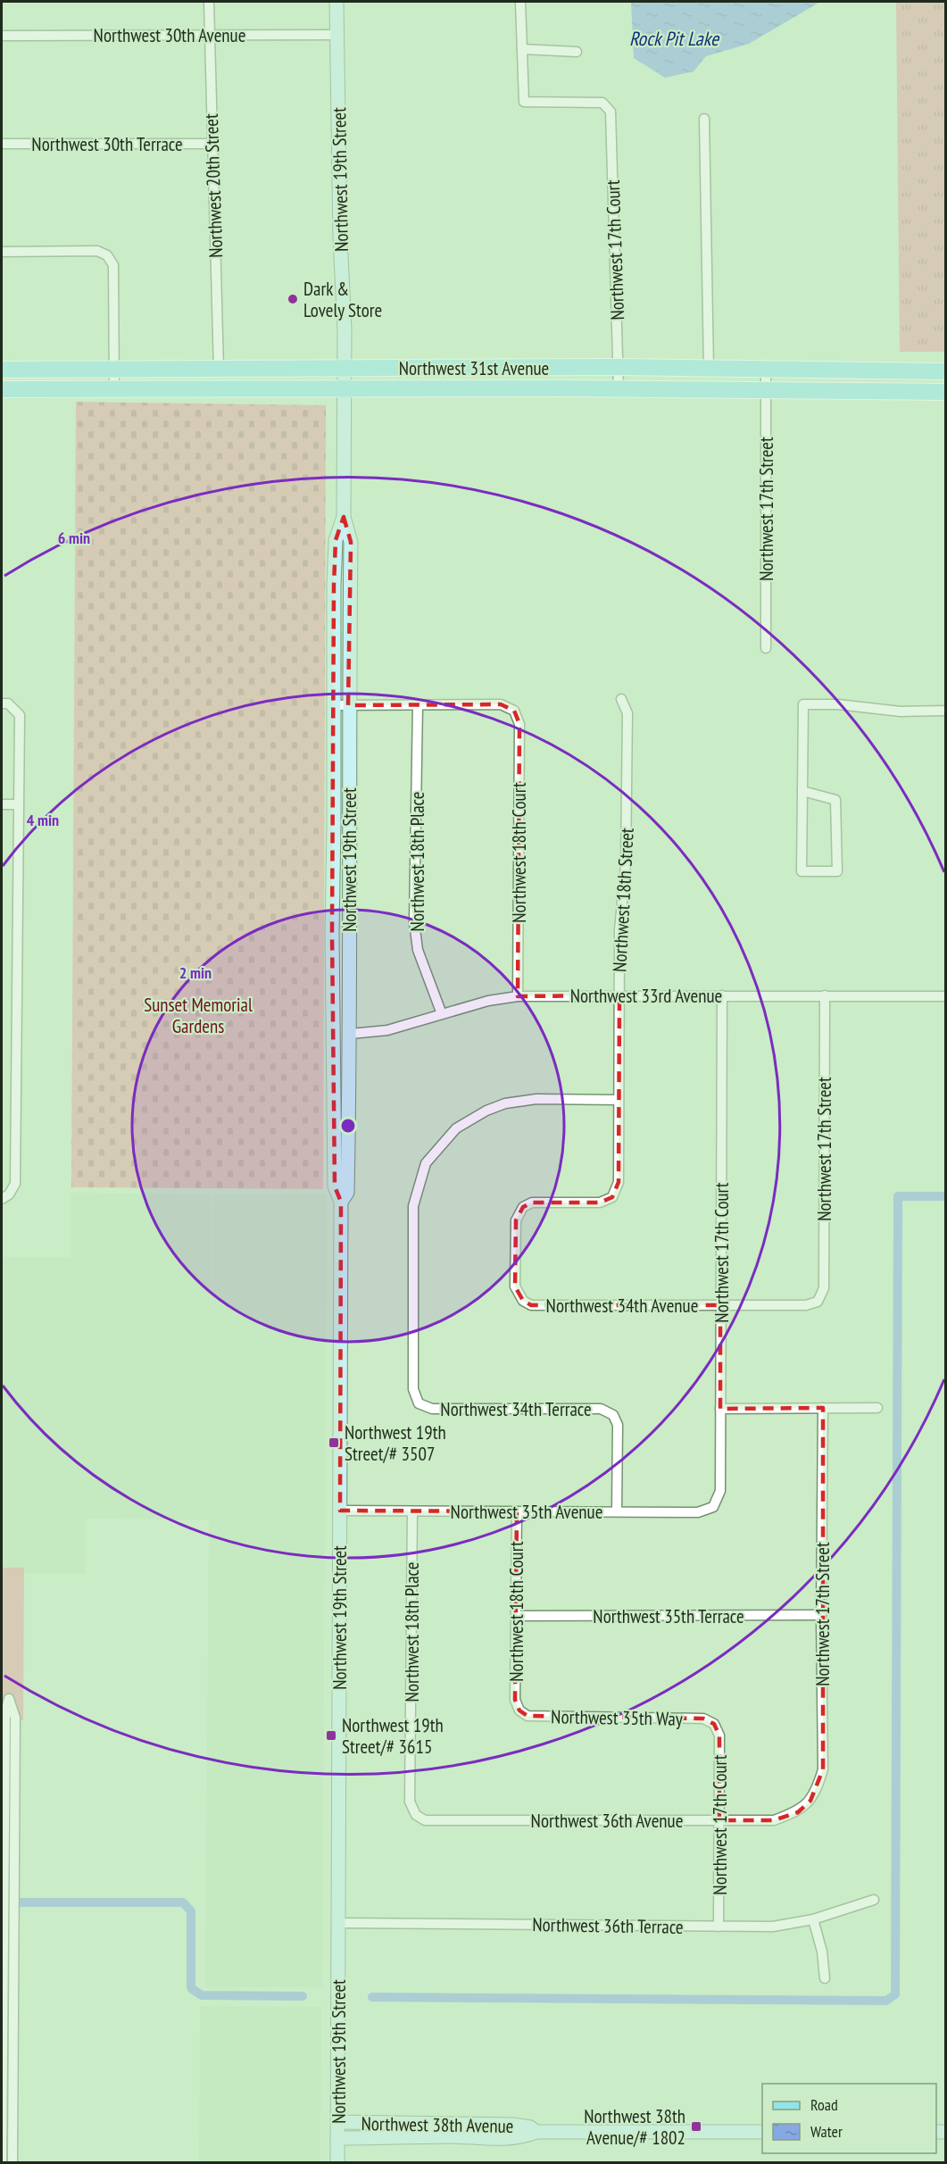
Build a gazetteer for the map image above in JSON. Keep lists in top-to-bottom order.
{
  "streets": {
    "main road": ["Northwest 31st Avenue"],
    "street": [
      "Northwest 30th Avenue",
      "Northwest 30th Terrace",
      "Northwest 19th Street",
      "Northwest 20th Street",
      "Northwest 17th Court",
      "Northwest 17th Street",
      "Northwest 18th Court",
      "Northwest 18th Place",
      "Northwest 18th Street",
      "Northwest 33rd Avenue",
      "Northwest 34th Avenue",
      "Northwest 34th Terrace",
      "Northwest 35th Avenue",
      "Northwest 35th Terrace",
      "Northwest 35th Way",
      "Northwest 36th Avenue",
      "Northwest 36th Terrace",
      "Northwest 38th Avenue"
    ]
  },
  "crossings": [
    ["Northwest 30th Avenue", "Northwest 19th Street"],
    ["Northwest 30th Avenue", "Northwest 20th Street"],
    ["Northwest 30th Terrace", "Northwest 20th Street"],
    ["Northwest 19th Street", "Northwest 31st Avenue"],
    ["Northwest 19th Street", "Northwest 33rd Avenue"],
    ["Northwest 19th Street", "Northwest 35th Avenue"],
    ["Northwest 19th Street", "Northwest 36th Terrace"],
    ["Northwest 19th Street", "Northwest 38th Avenue"],
    ["Northwest 20th Street", "Northwest 31st Avenue"],
    ["Northwest 17th Court", "Northwest 31st Avenue"],
    ["Northwest 17th Court", "Northwest 33rd Avenue"],
    ["Northwest 17th Court", "Northwest 34th Avenue"],
    ["Northwest 17th Court", "Northwest 35th Avenue"],
    ["Northwest 17th Court", "Northwest 35th Way"],
    ["Northwest 17th Court", "Northwest 36th Avenue"],
    ["Northwest 17th Court", "Northwest 36th Terrace"],
    ["Northwest 31st Avenue", "Northwest 17th Street"],
    ["Northwest 17th Street", "Northwest 33rd Avenue"],
    ["Northwest 17th Street", "Northwest 34th Avenue"],
    ["Northwest 17th Street", "Northwest 35th Terrace"],
    ["Northwest 17th Street", "Northwest 36th Avenue"],
    ["Northwest 18th Court", "Northwest 18th Place"],
    ["Northwest 18th Court", "Northwest 33rd Avenue"],
    ["Northwest 18th Court", "Northwest 35th Avenue"],
    ["Northwest 18th Court", "Northwest 35th Terrace"],
    ["Northwest 18th Court", "Northwest 35th Way"],
    ["Northwest 18th Place", "Northwest 33rd Avenue"],
    ["Northwest 18th Place", "Northwest 35th Avenue"],
    ["Northwest 18th Place", "Northwest 36th Avenue"],
    ["Northwest 18th Street", "Northwest 33rd Avenue"],
    ["Northwest 18th Street", "Northwest 34th Avenue"],
    ["Northwest 18th Street", "Northwest 34th Terrace"],
    ["Northwest 34th Terrace", "Northwest 35th Avenue"]
  ],
  "water": ["Rock Pit Lake"],
  "parks": ["Sunset Memorial Gardens"],
  "places": {
    "other": ["Dark & Lovely Store"],
    "transit": ["Northwest 19th Street/# 3507", "Northwest 19th Street/# 3615", "Northwest 38th Avenue/# 1802"]
  },
  "legend": ["Road", "Water"],
  "rings": ["6 min", "4 min", "2 min"]
}
